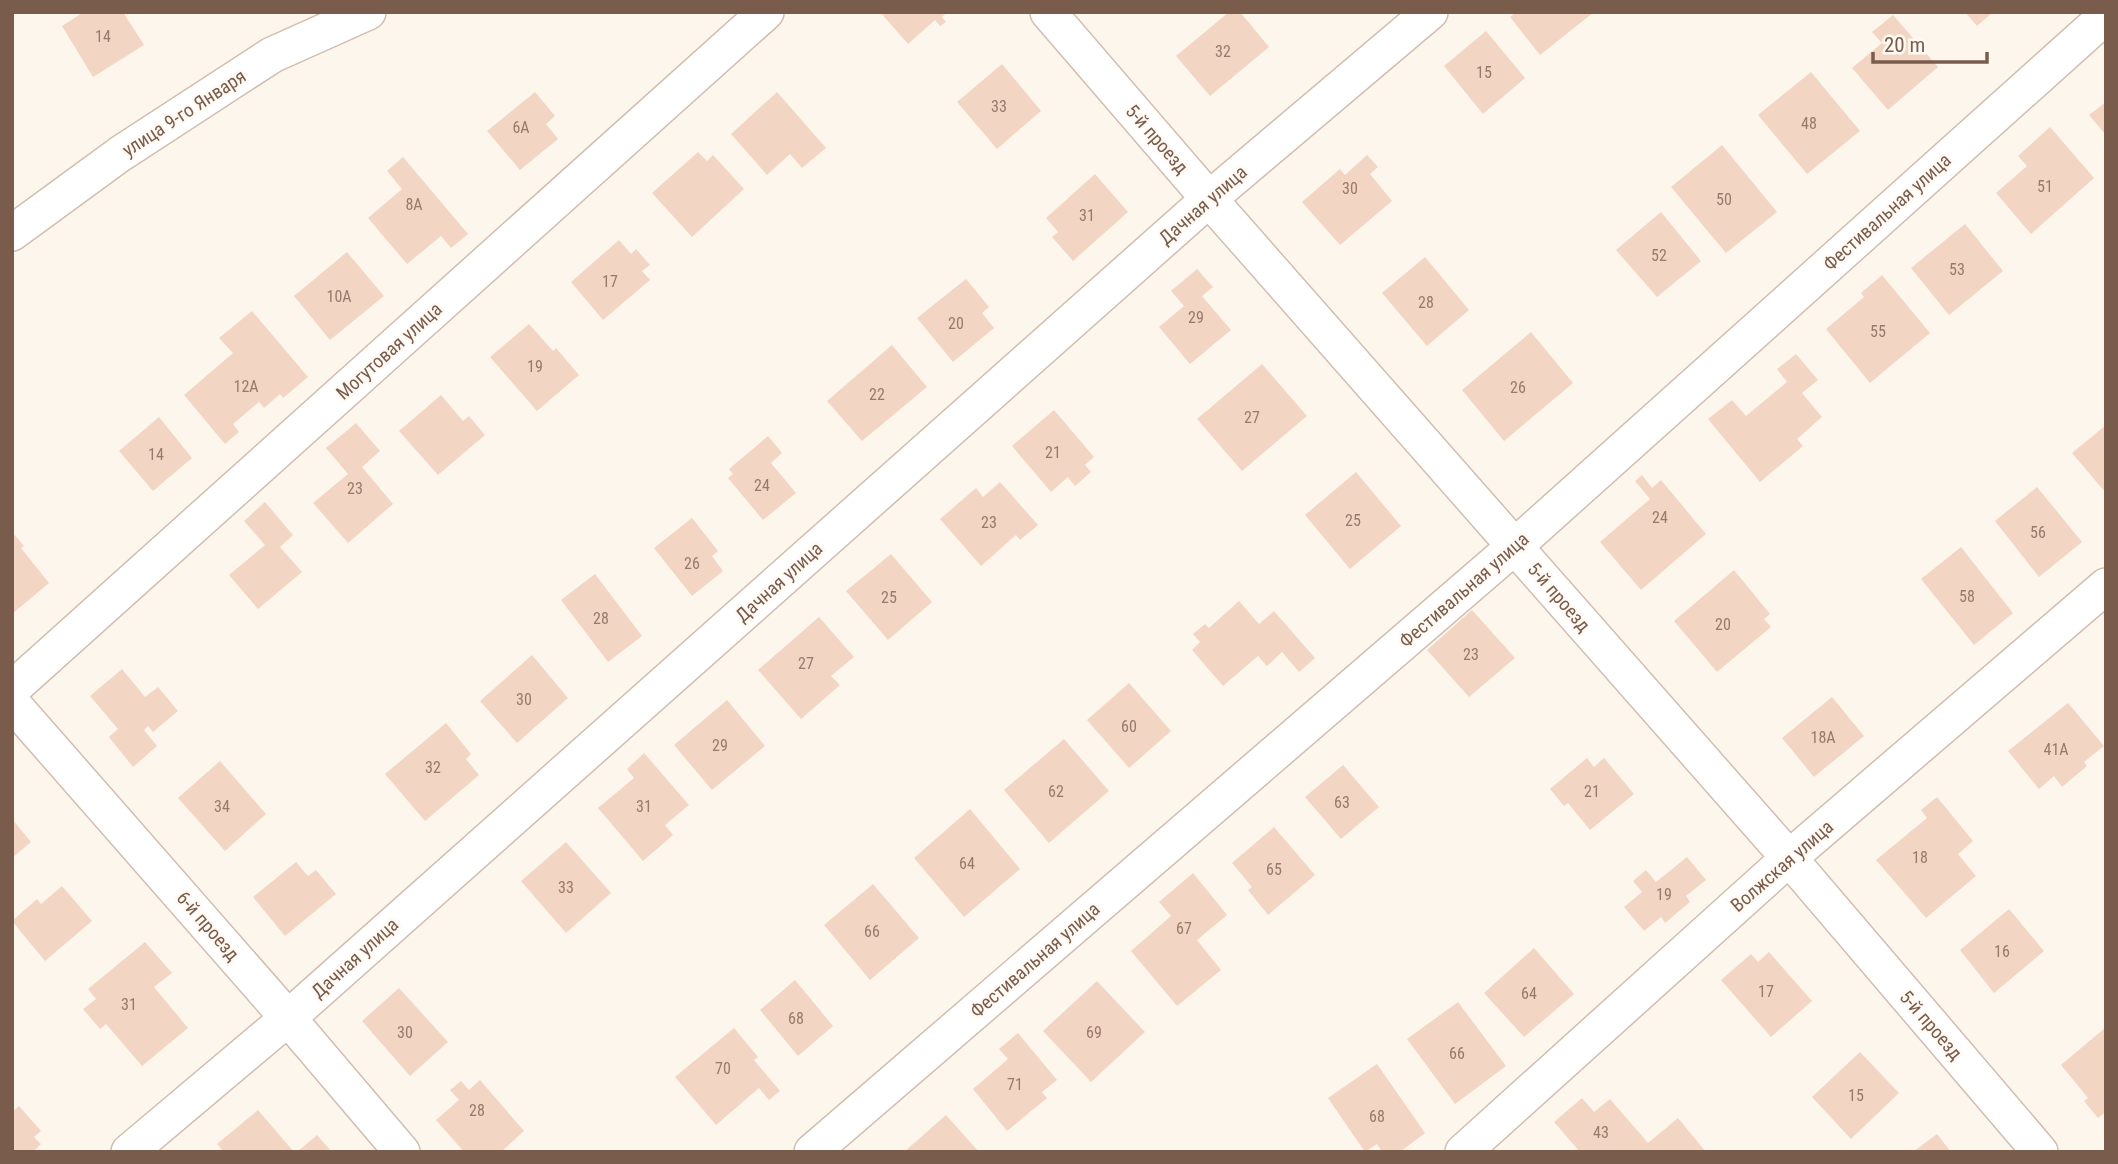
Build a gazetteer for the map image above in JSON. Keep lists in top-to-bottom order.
{
  "streets": {
    "street": [
      "улица 9-го Января",
      "5-й проезд",
      "Дачная улица",
      "Фестивальная улица",
      "Могутовая улица",
      "Волжская улица",
      "6-й проезд"
    ]
  },
  "crossings": [
    ["5-й проезд", "Дачная улица"],
    ["5-й проезд", "Фестивальная улица"],
    ["5-й проезд", "Волжская улица"],
    ["Дачная улица", "6-й проезд"]
  ],
  "house_numbers": [
    "14",
    "32",
    "15",
    "33",
    "48",
    "6А",
    "51",
    "30",
    "50",
    "8А",
    "31",
    "52",
    "53",
    "17",
    "10А",
    "28",
    "29",
    "20",
    "55",
    "19",
    "12А",
    "26",
    "22",
    "27",
    "21",
    "14",
    "24",
    "23",
    "24",
    "25",
    "23",
    "56",
    "26",
    "58",
    "25",
    "28",
    "20",
    "23",
    "27",
    "30",
    "60",
    "18А",
    "29",
    "41А",
    "32",
    "62",
    "21",
    "63",
    "34",
    "31",
    "18",
    "64",
    "65",
    "33",
    "19",
    "67",
    "66",
    "16",
    "17",
    "64",
    "31",
    "68",
    "30",
    "69",
    "66",
    "70",
    "71",
    "15",
    "28",
    "68",
    "43"
  ],
  "scale_bar": "20 m"
}
